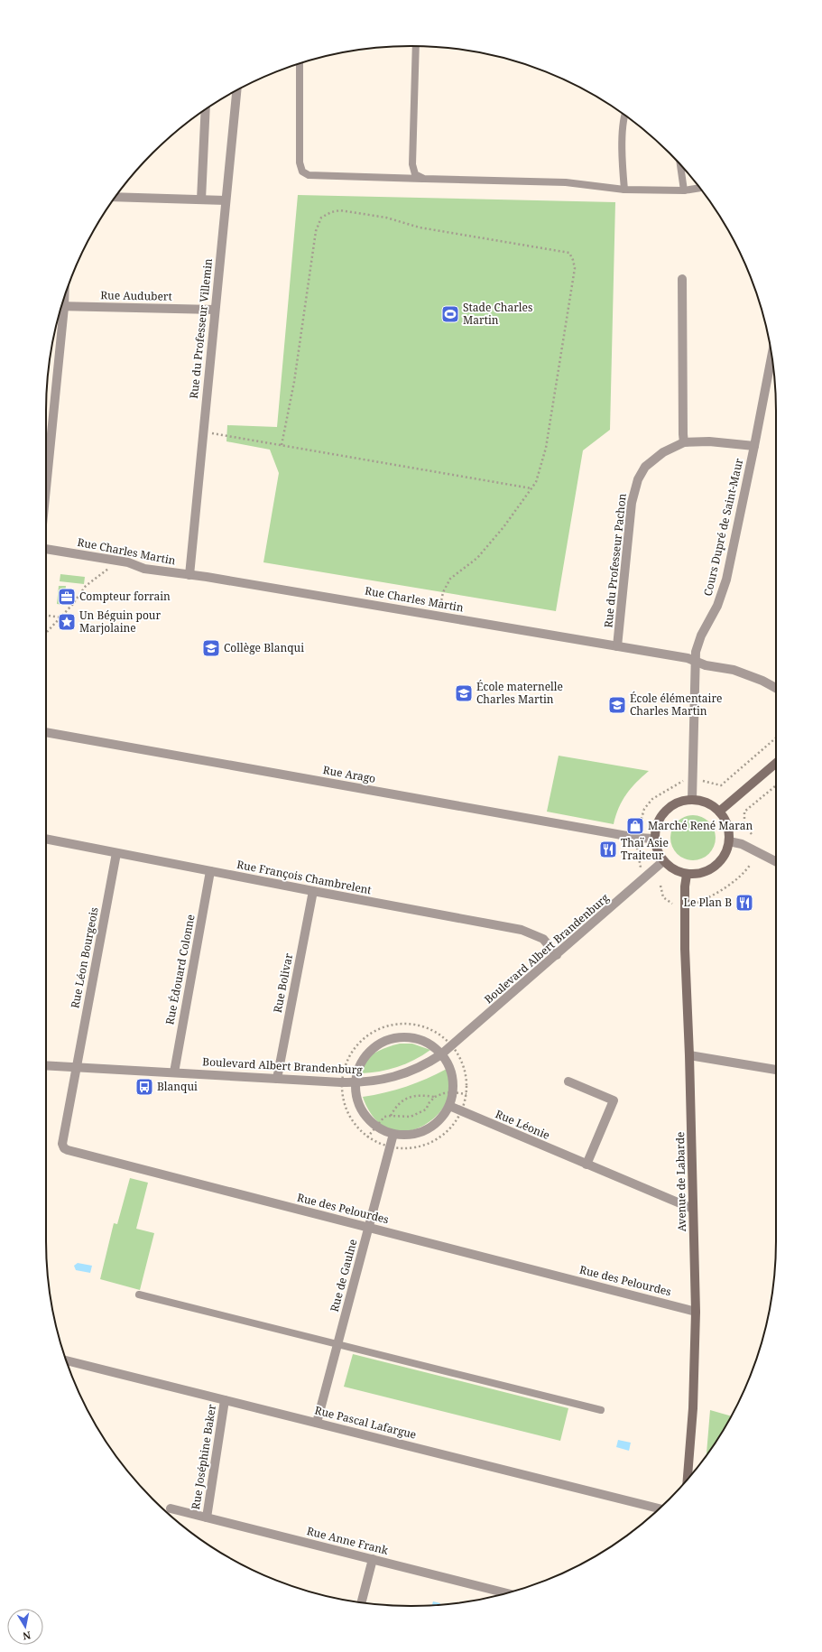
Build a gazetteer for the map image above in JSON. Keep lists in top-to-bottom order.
{
  "streets": {
    "main road": ["Avenue de Labarde"],
    "street": [
      "Rue Audubert",
      "Rue du Professeur Villemin",
      "Cours Dupré de Saint-Maur",
      "Rue Charles Martin",
      "Rue du Professeur Pachon",
      "Rue Arago",
      "Rue François Chambrelent",
      "Boulevard Albert Brandenburg",
      "Rue Léon Bourgeois",
      "Rue Édouard Colonne",
      "Rue Bolivar",
      "Rue Léonie",
      "Rue des Pelourdes",
      "Rue de Gaulne",
      "Rue Pascal Lafargue",
      "Rue Joséphine Baker",
      "Rue Anne Frank"
    ]
  },
  "crossings": [
    ["Rue Audubert", "Rue du Professeur Villemin"],
    ["Rue du Professeur Villemin", "Rue Charles Martin"],
    ["Cours Dupré de Saint-Maur", "Rue Charles Martin"],
    ["Cours Dupré de Saint-Maur", "Rue du Professeur Pachon"],
    ["Cours Dupré de Saint-Maur", "Rue Arago"],
    ["Cours Dupré de Saint-Maur", "Boulevard Albert Brandenburg"],
    ["Cours Dupré de Saint-Maur", "Avenue de Labarde"],
    ["Rue Charles Martin", "Rue du Professeur Pachon"],
    ["Rue Arago", "Boulevard Albert Brandenburg"],
    ["Rue Arago", "Avenue de Labarde"],
    ["Rue François Chambrelent", "Boulevard Albert Brandenburg"],
    ["Rue François Chambrelent", "Rue Léon Bourgeois"],
    ["Rue François Chambrelent", "Rue Édouard Colonne"],
    ["Rue François Chambrelent", "Rue Bolivar"],
    ["Boulevard Albert Brandenburg", "Rue Léon Bourgeois"],
    ["Boulevard Albert Brandenburg", "Rue Édouard Colonne"],
    ["Boulevard Albert Brandenburg", "Rue Bolivar"],
    ["Boulevard Albert Brandenburg", "Avenue de Labarde"],
    ["Boulevard Albert Brandenburg", "Rue des Pelourdes"],
    ["Rue Léon Bourgeois", "Rue des Pelourdes"],
    ["Rue Léonie", "Avenue de Labarde"],
    ["Avenue de Labarde", "Rue des Pelourdes"],
    ["Rue des Pelourdes", "Rue de Gaulne"],
    ["Rue de Gaulne", "Rue Pascal Lafargue"],
    ["Rue Pascal Lafargue", "Rue Joséphine Baker"],
    ["Rue Joséphine Baker", "Rue Anne Frank"]
  ],
  "places": {
    "sports": ["Stade Charles Martin"],
    "office": ["Compteur forrain"],
    "place": ["Un Béguin pour Marjolaine"],
    "school or university": ["Collège Blanqui", "École maternelle Charles Martin", "École élémentaire Charles Martin"],
    "shop": ["Marché René Maran"],
    "restaurant": ["Thaï Asie Traiteur", "Le Plan B"],
    "bus stop": ["Blanqui"]
  },
  "north": "bottom"
}
